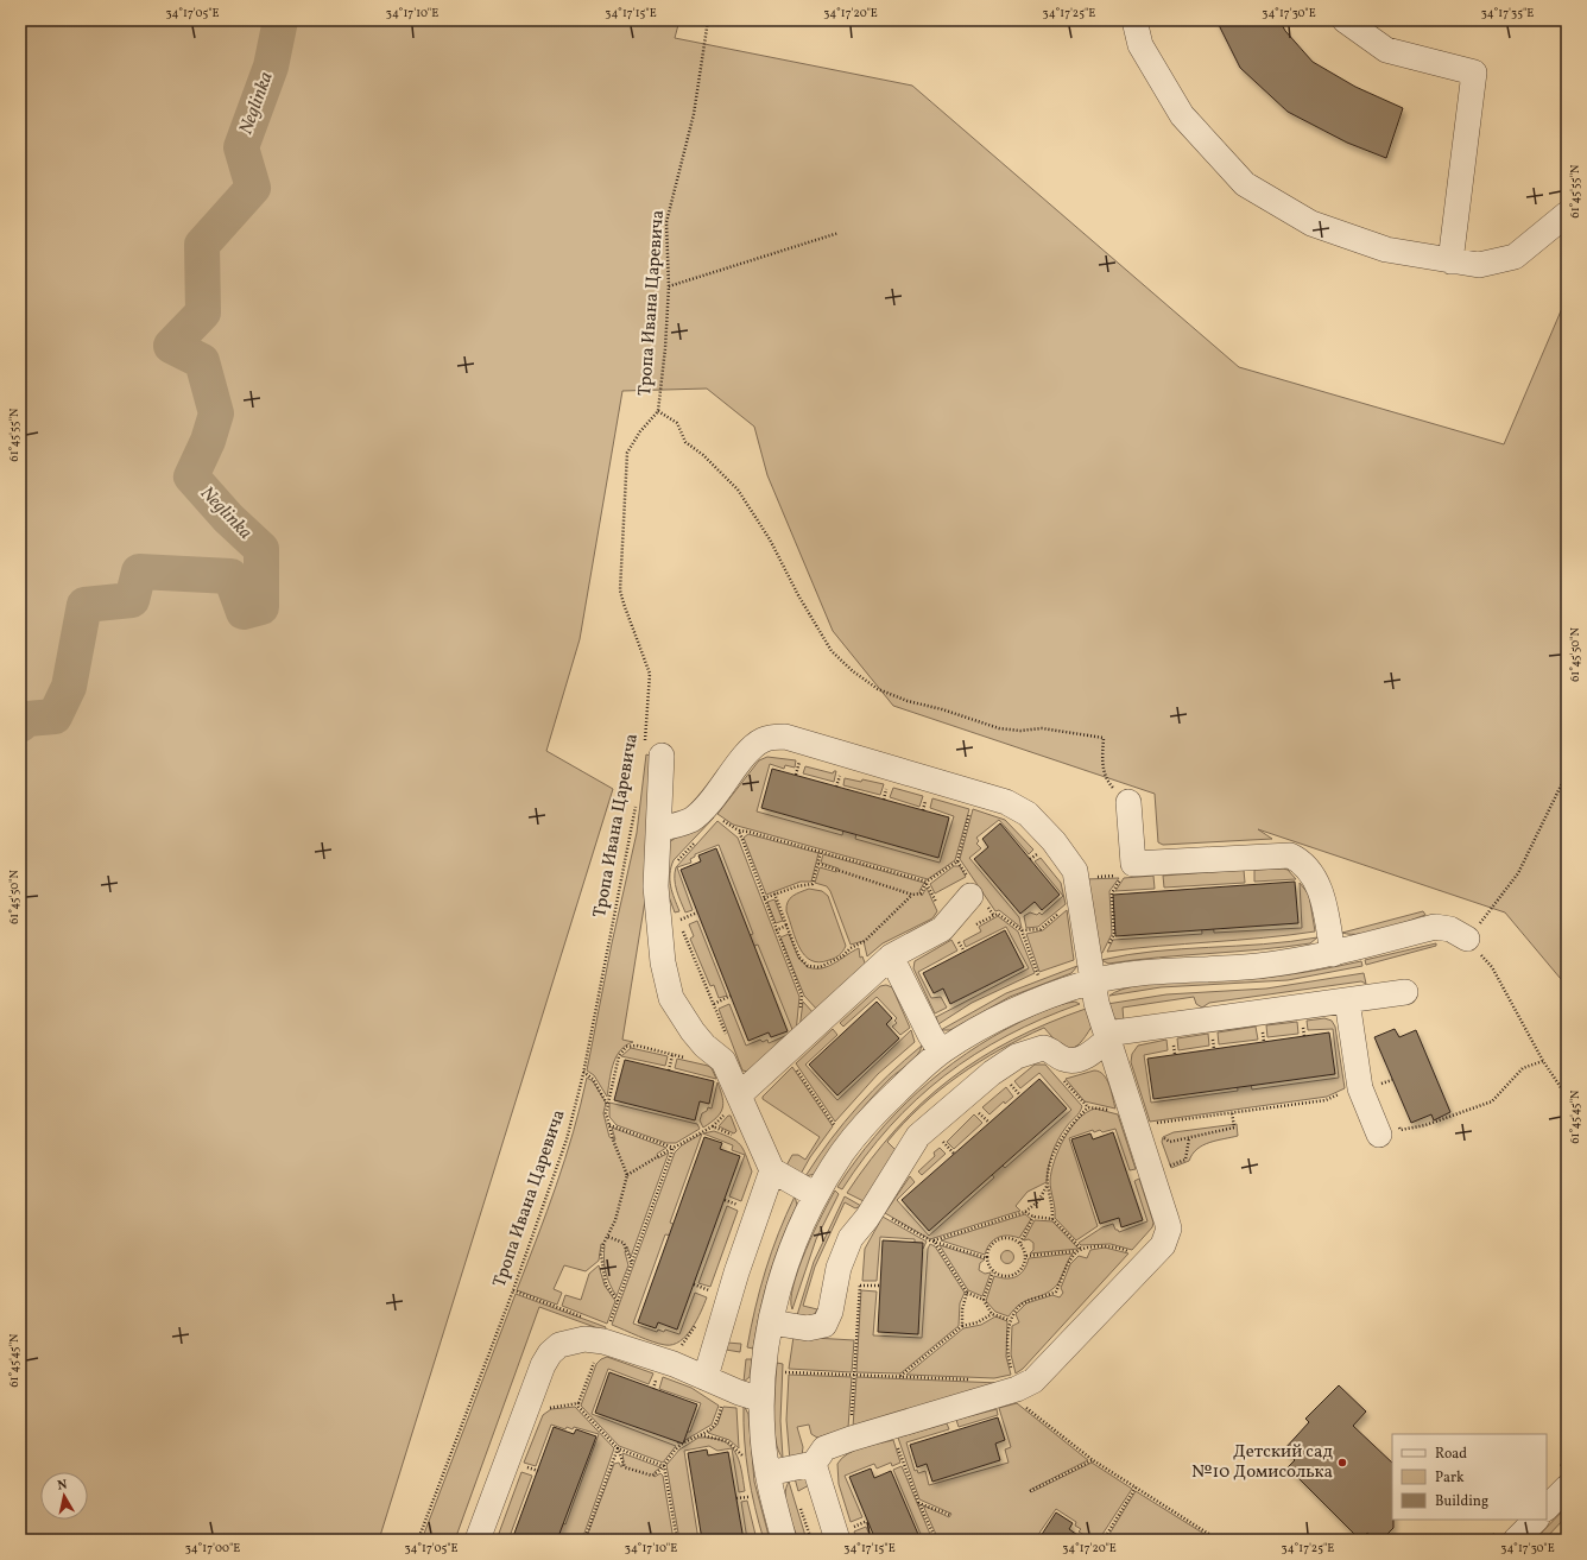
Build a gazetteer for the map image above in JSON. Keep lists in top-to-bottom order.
{
  "streets": {
    "path": ["Тропа Ивана Царевича"]
  },
  "water": ["Neglinka"],
  "places": ["Детский сад №10 Домисолька"],
  "legend": ["Road", "Park", "Building"],
  "north": "top",
  "coordinates": [
    "34°17'05\"E",
    "34°17'10\"E",
    "34°17'15\"E",
    "34°17'20\"E",
    "34°17'25\"E",
    "34°17'30\"E",
    "34°17'35\"E",
    "61°45'55\"N",
    "61°45'50\"N",
    "61°45'45\"N",
    "34°17'00\"E"
  ]
}
